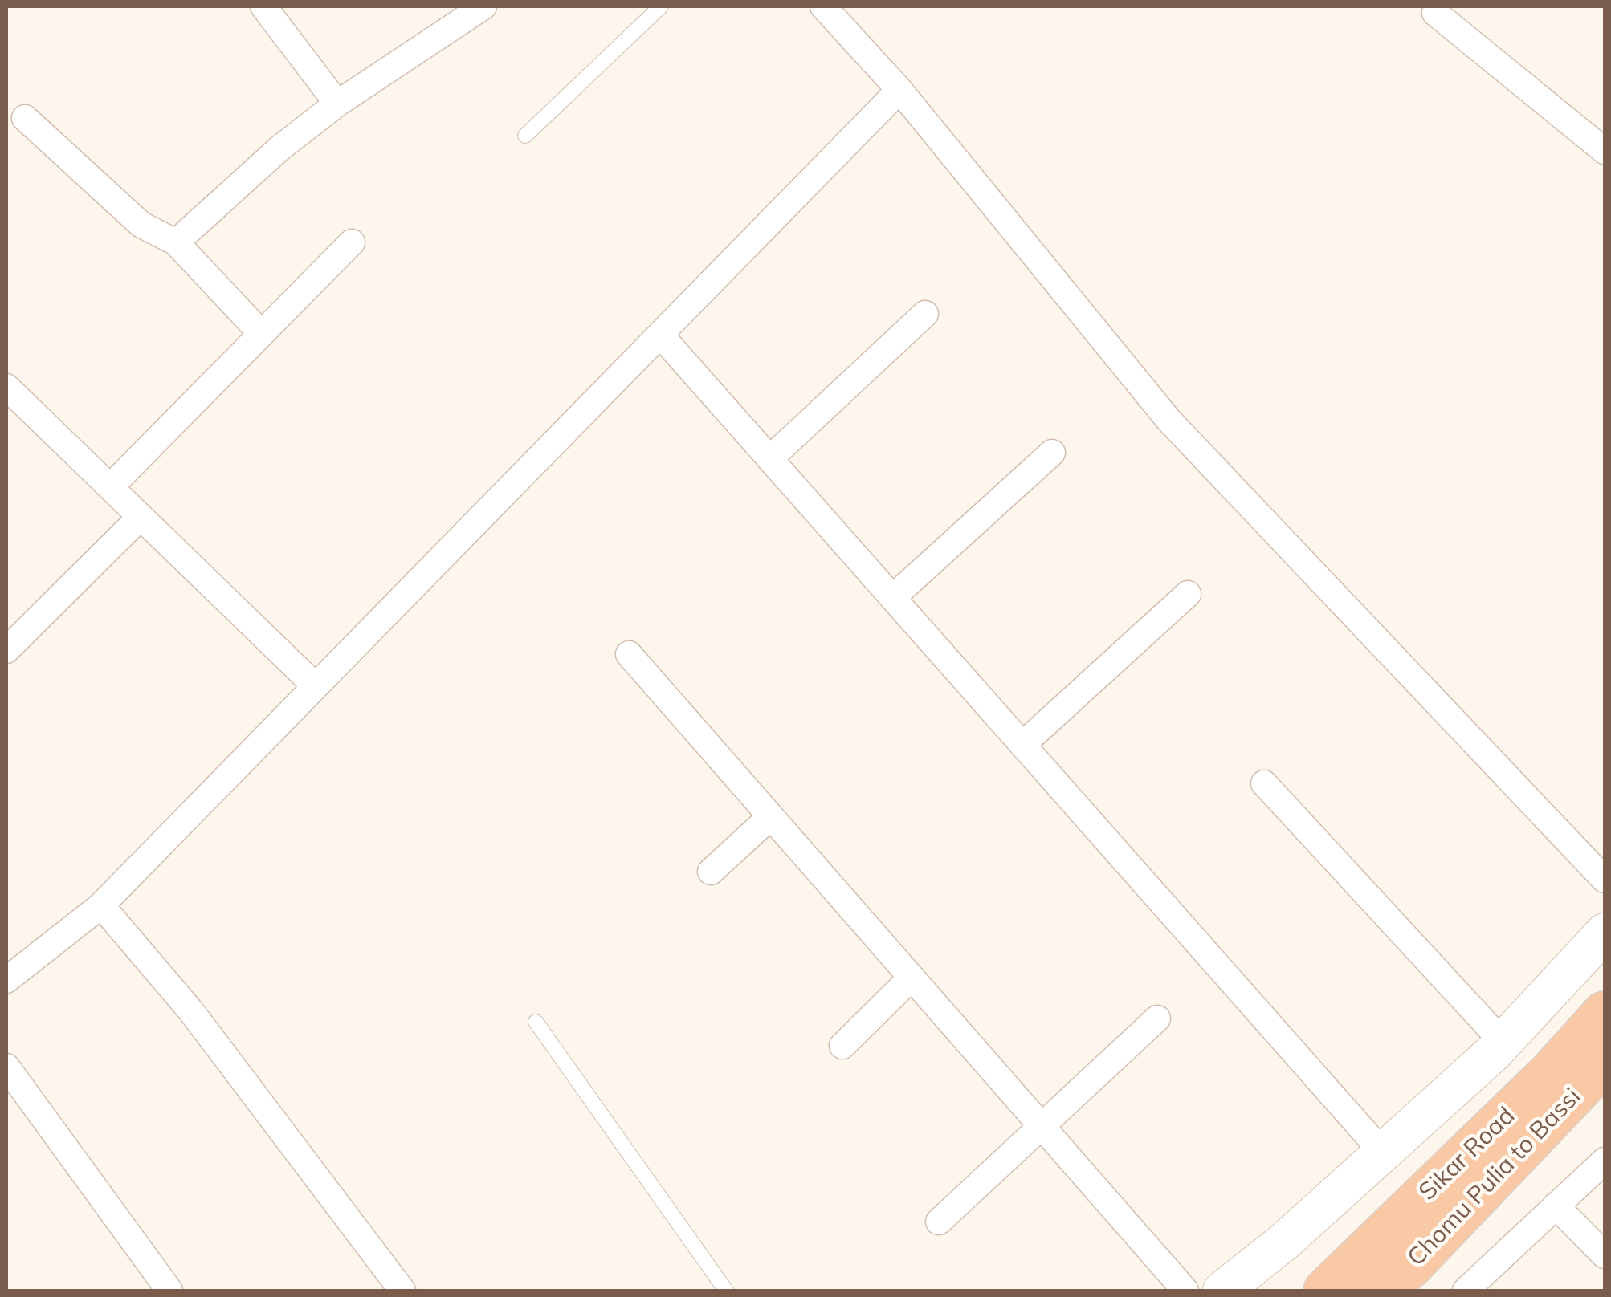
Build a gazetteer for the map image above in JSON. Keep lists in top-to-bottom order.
{
  "streets": {
    "highway": ["Sikar Road", "Chomu Pulia to Bassi"]
  }
}
